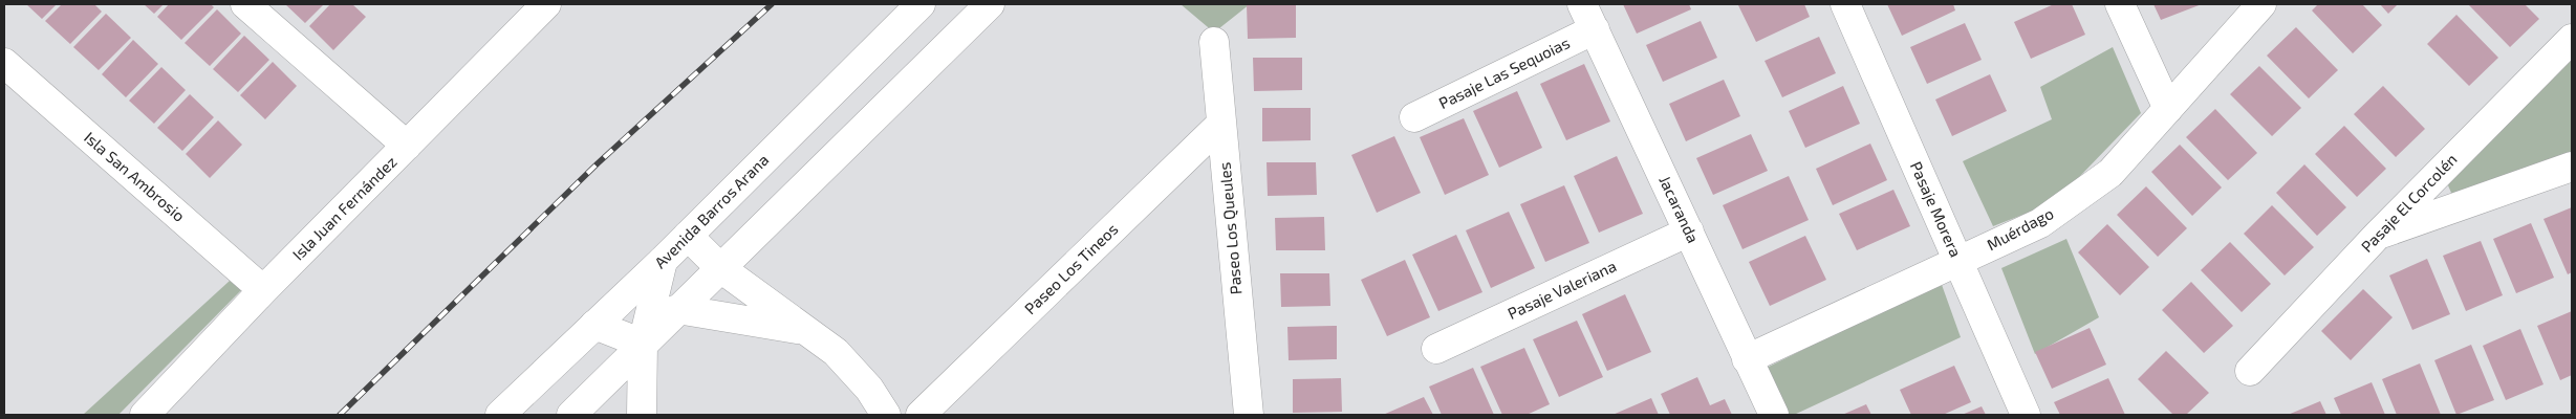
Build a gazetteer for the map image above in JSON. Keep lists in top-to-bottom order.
{
  "streets": {
    "street": [
      "Pasaje Las Sequoias",
      "Isla San Ambrosio",
      "Pasaje El Corcolén",
      "Isla Juan Fernández",
      "Jacaranda",
      "Pasaje Morera",
      "Avenida Barros Arana",
      "Paseo Los Queules",
      "Muérdago",
      "Paseo Los Tineos",
      "Pasaje Valeriana"
    ]
  },
  "crossings": [
    ["Pasaje Las Sequoias", "Jacaranda"],
    ["Isla San Ambrosio", "Isla Juan Fernández"],
    ["Jacaranda", "Muérdago"],
    ["Jacaranda", "Pasaje Valeriana"],
    ["Pasaje Morera", "Muérdago"],
    ["Paseo Los Queules", "Paseo Los Tineos"]
  ]
}
